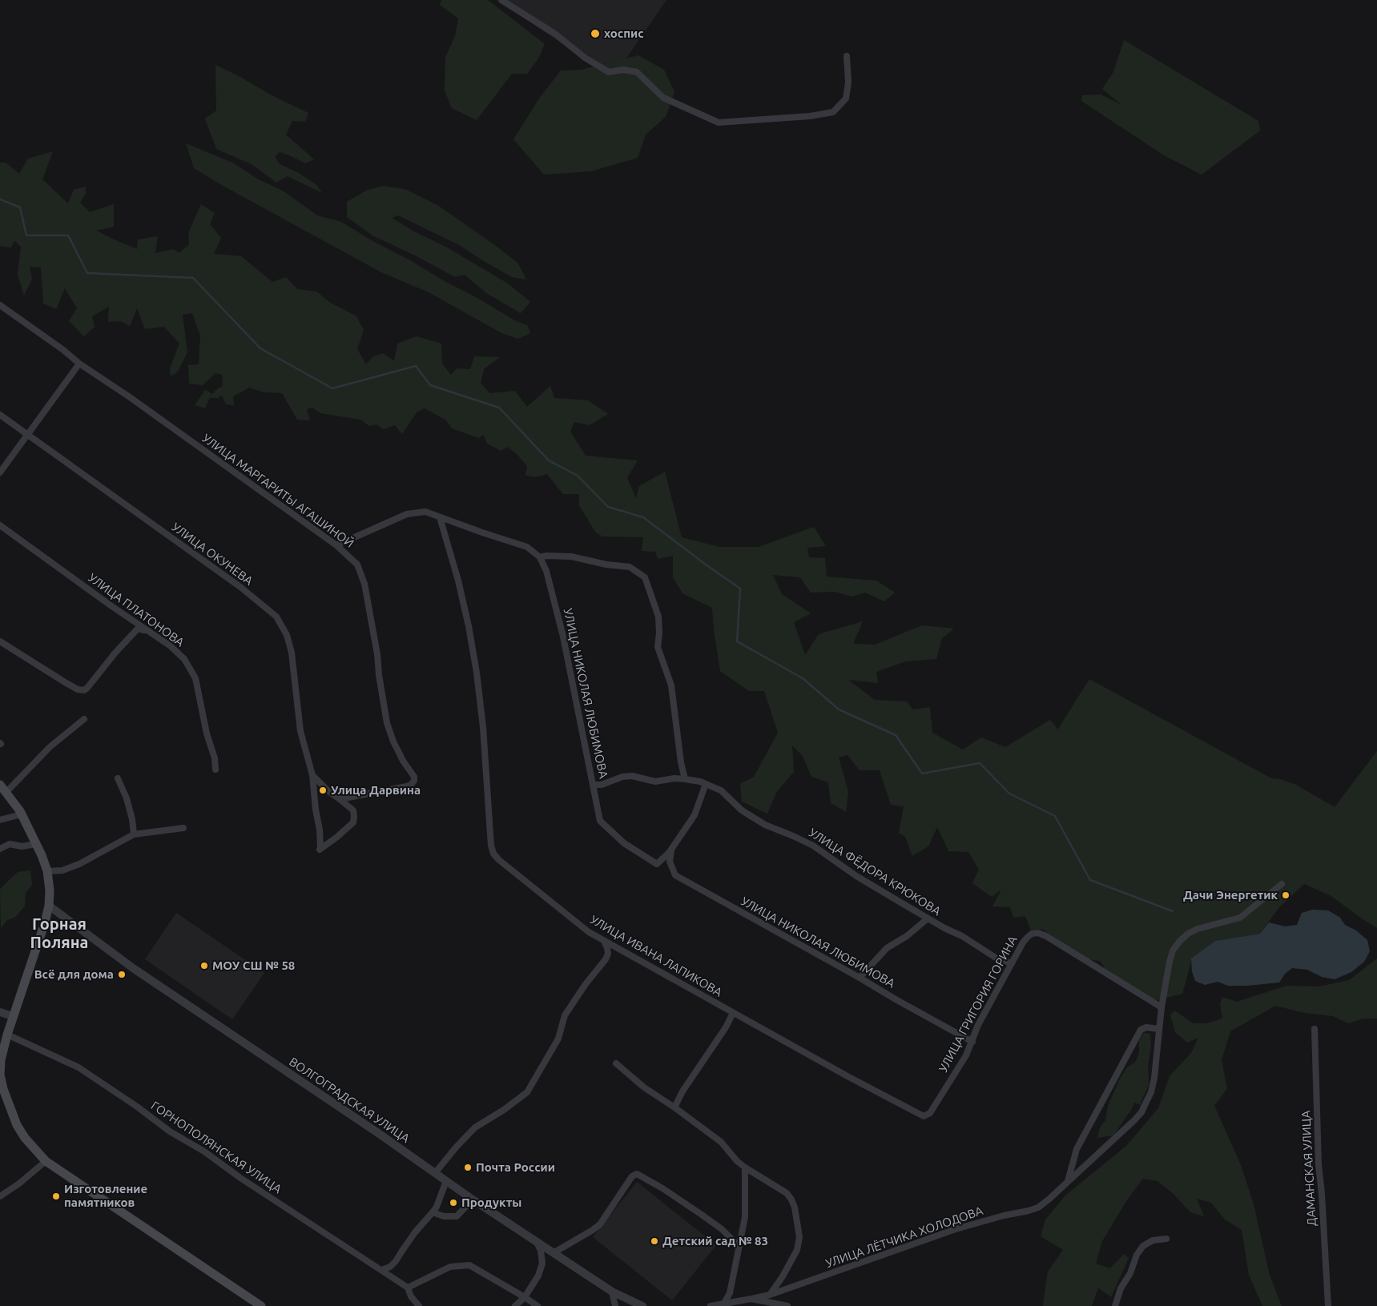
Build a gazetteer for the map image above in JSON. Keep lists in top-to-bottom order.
{
  "streets": {
    "street": [
      "УЛИЦА МАРГАРИТЫ АГАШИНОЙ",
      "УЛИЦА ОКУНЕВА",
      "УЛИЦА ПЛАТОНОВА",
      "УЛИЦА НИКОЛАЯ ЛЮБИМОВА",
      "УЛИЦА ФЁДОРА КРЮКОВА",
      "УЛИЦА ИВАНА ЛАПИКОВА",
      "УЛИЦА ГРИГОРИЯ ГОРИНА",
      "ВОЛГОГРАДСКАЯ УЛИЦА",
      "ГОРНОПОЛЯНСКАЯ УЛИЦА",
      "ДАМАНСКАЯ УЛИЦА",
      "УЛИЦА ЛЁТЧИКА ХОЛОДОВА"
    ]
  },
  "crossings": [
    ["УЛИЦА МАРГАРИТЫ АГАШИНОЙ", "УЛИЦА ОКУНЕВА"],
    ["УЛИЦА НИКОЛАЯ ЛЮБИМОВА", "УЛИЦА ФЁДОРА КРЮКОВА"],
    ["УЛИЦА НИКОЛАЯ ЛЮБИМОВА", "УЛИЦА ГРИГОРИЯ ГОРИНА"],
    ["УЛИЦА ФЁДОРА КРЮКОВА", "УЛИЦА ГРИГОРИЯ ГОРИНА"],
    ["УЛИЦА ИВАНА ЛАПИКОВА", "УЛИЦА ГРИГОРИЯ ГОРИНА"],
    ["УЛИЦА ГРИГОРИЯ ГОРИНА", "УЛИЦА ЛЁТЧИКА ХОЛОДОВА"]
  ],
  "districts": ["Горная Поляна"],
  "places": [
    "хоспис",
    "Улица Дарвина",
    "Дачи Энергетик",
    "МОУ СШ № 58",
    "Всё для дома",
    "Почта России",
    "Изготовление памятников",
    "Продукты",
    "Детский сад № 83"
  ]
}
